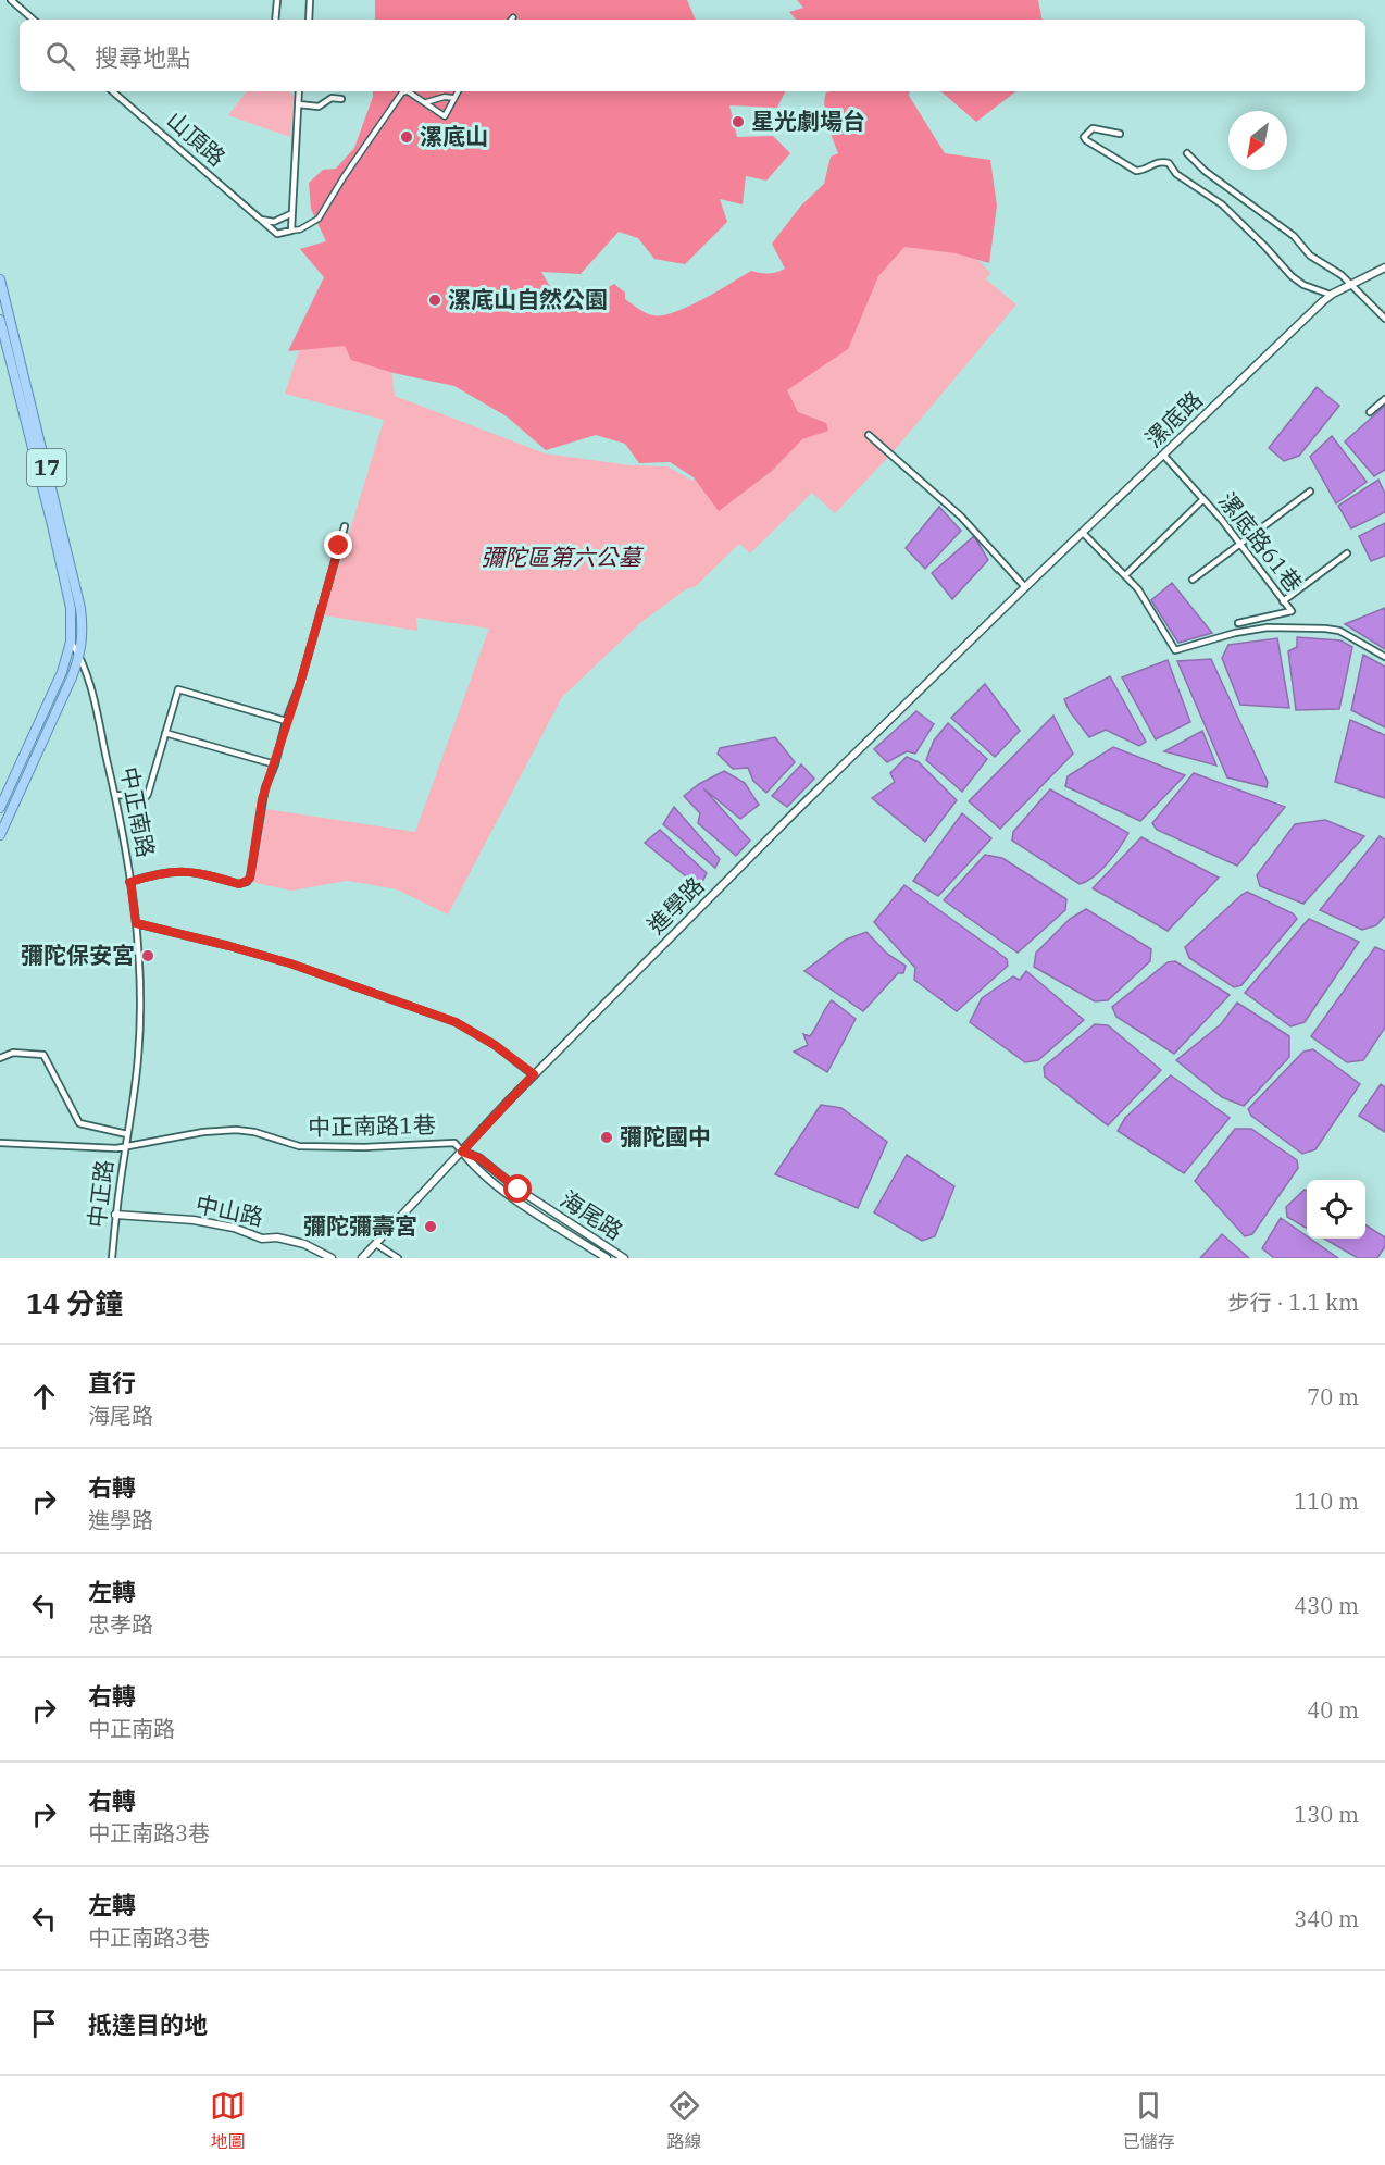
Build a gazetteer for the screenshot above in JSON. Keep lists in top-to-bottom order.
{
  "streets": {
    "main road": ["17", "中正南路"],
    "street": [
      "山頂路",
      "漯底路",
      "漯底路61巷",
      "進學路",
      "中正南路1巷",
      "中正路",
      "中山路",
      "海尾路"
    ]
  },
  "crossings": [
    ["漯底路", "漯底路61巷"],
    ["漯底路", "進學路"],
    ["17", "中正南路"],
    ["中正南路", "中正路"],
    ["進學路", "中正南路1巷"],
    ["進學路", "海尾路"],
    ["中正南路1巷", "中正路"],
    ["中正南路1巷", "海尾路"],
    ["中正路", "中山路"]
  ],
  "parks": ["彌陀區第六公墓"],
  "places": [
    "星光劇場台",
    "漯底山",
    "漯底山自然公園",
    "彌陀保安宮",
    "彌陀國中",
    "彌陀彌壽宮"
  ],
  "north": "bottom left",
  "page": {
    "search": "搜尋地點",
    "heading": ["14 分鐘", "步行 · 1.1 km"],
    "list": [
      ["直行", "海尾路", "70 m"],
      ["右轉", "進學路", "110 m"],
      ["左轉", "忠孝路", "430 m"],
      ["右轉", "中正南路", "40 m"],
      ["右轉", "中正南路3巷", "130 m"],
      ["左轉", "中正南路3巷", "340 m"],
      "抵達目的地"
    ],
    "nav": ["地圖", "路線", "已儲存"]
  }
}
